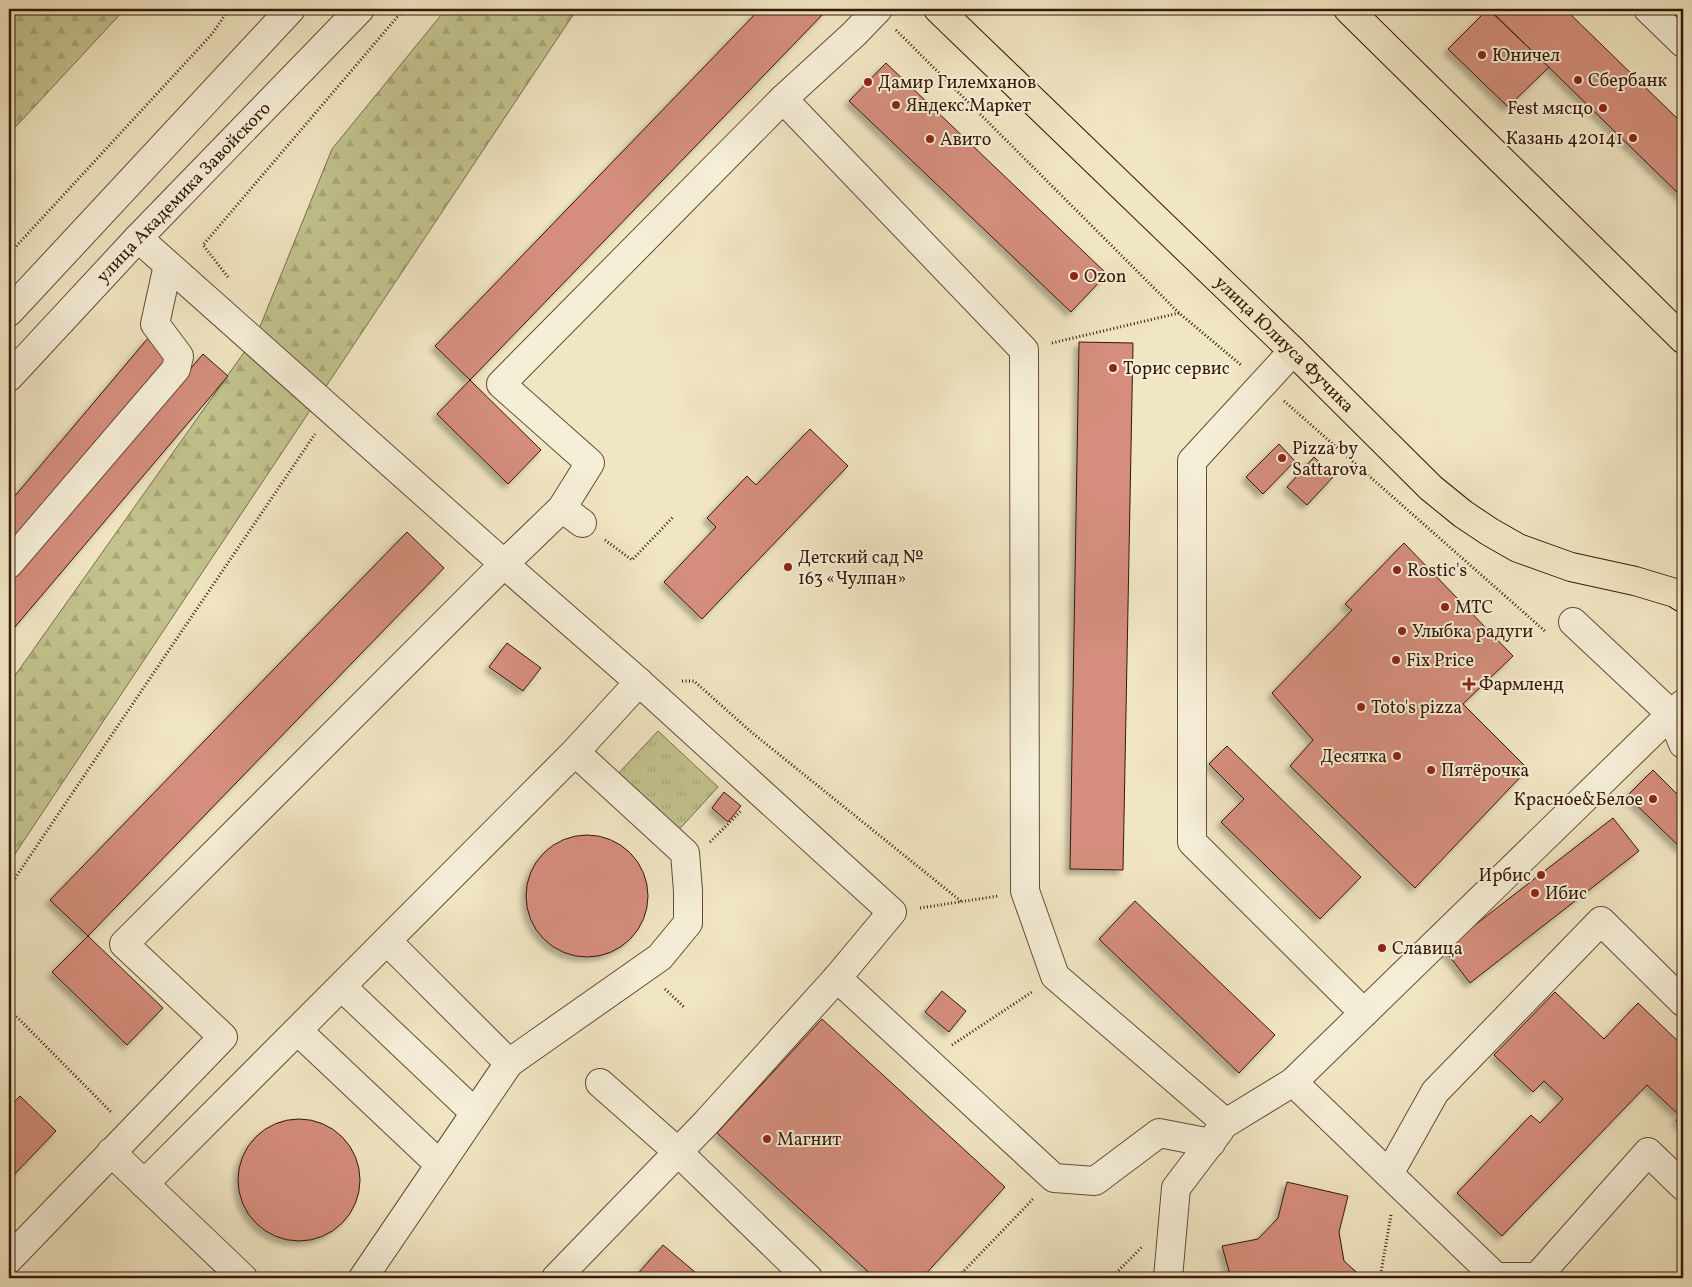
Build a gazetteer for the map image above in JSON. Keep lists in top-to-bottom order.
{
  "streets": {
    "main road": ["улица Юлиуса Фучика"],
    "street": ["улица Академика Завойского"]
  },
  "places": {
    "other": [
      "Юничел",
      "Сбербанк",
      "Дамир Гилемханов",
      "Яндекс.Маркет",
      "Fest мясцо",
      "Казань 420141",
      "Авито",
      "Ozon",
      "Торис сервис",
      "Pizza by Sattarova",
      "Детский сад № 163 «Чулпан»",
      "Rostic's",
      "МТС",
      "Улыбка радуги",
      "Fix Price",
      "Toto's pizza",
      "Десятка",
      "Пятёрочка",
      "Красное&Белое",
      "Ирбис",
      "Ибис",
      "Славица",
      "Магнит"
    ],
    "health": ["Фармленд"]
  }
}
